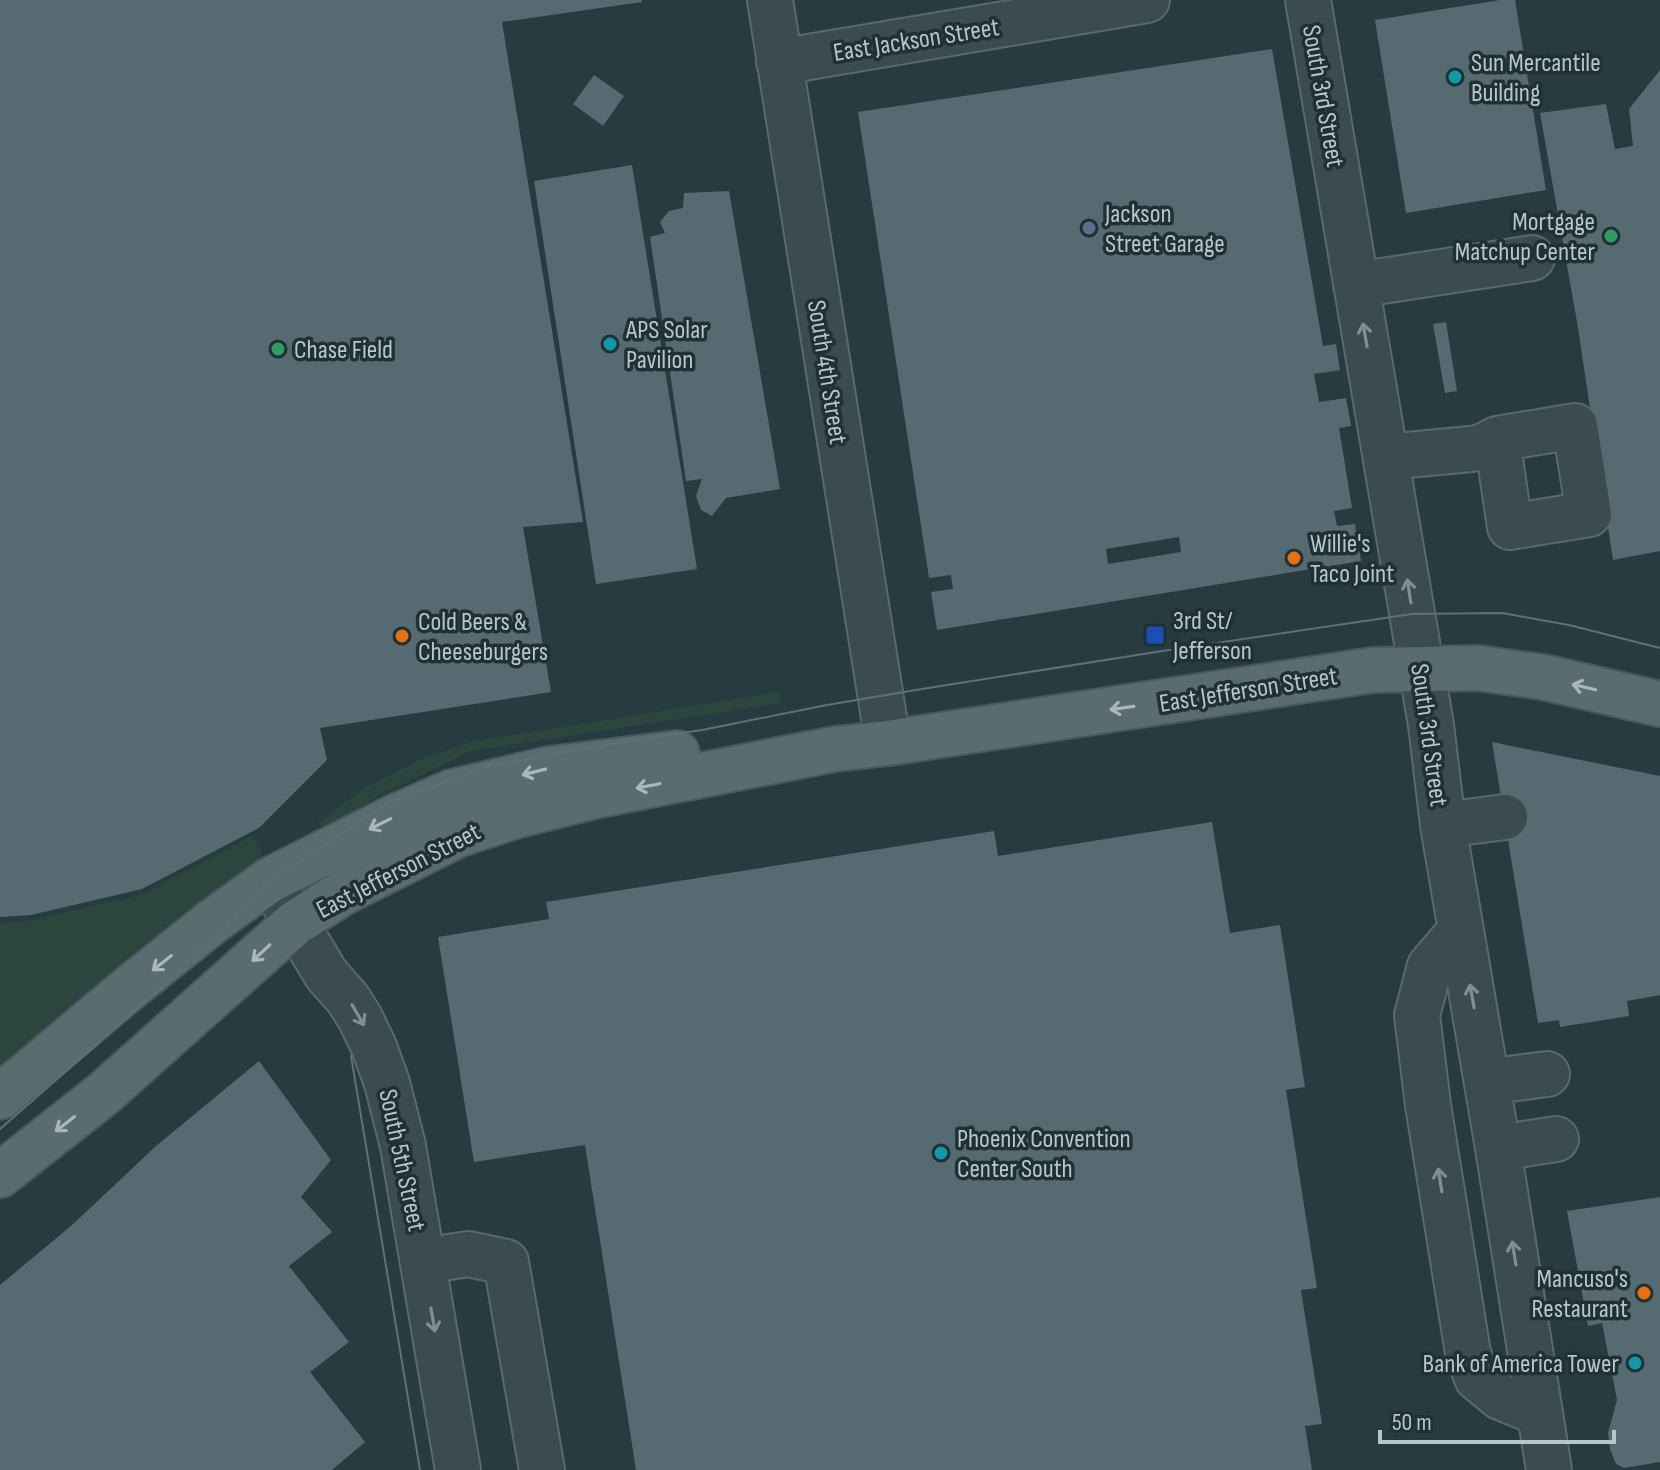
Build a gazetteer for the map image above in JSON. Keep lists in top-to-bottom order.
{
  "streets": {
    "main road": ["East Jefferson Street"],
    "street": [
      "East Jackson Street",
      "South 3rd Street",
      "South 4th Street",
      "South 5th Street"
    ]
  },
  "crossings": [
    ["East Jackson Street", "South 4th Street"],
    ["South 3rd Street", "East Jefferson Street"],
    ["South 4th Street", "East Jefferson Street"],
    ["East Jefferson Street", "South 5th Street"]
  ],
  "one_way": ["East Jefferson Street", "South 5th Street"],
  "places": {
    "other": [
      "Sun Mercantile Building",
      "Jackson Street Garage",
      "Mortgage Matchup Center",
      "APS Solar Pavilion",
      "Chase Field",
      "Willie's Taco Joint",
      "Cold Beers & Cheeseburgers",
      "Phoenix Convention Center South",
      "Mancuso's Restaurant",
      "Bank of America Tower"
    ],
    "transit": ["3rd St/ Jefferson"]
  },
  "scale_bar": "50 m"
}
